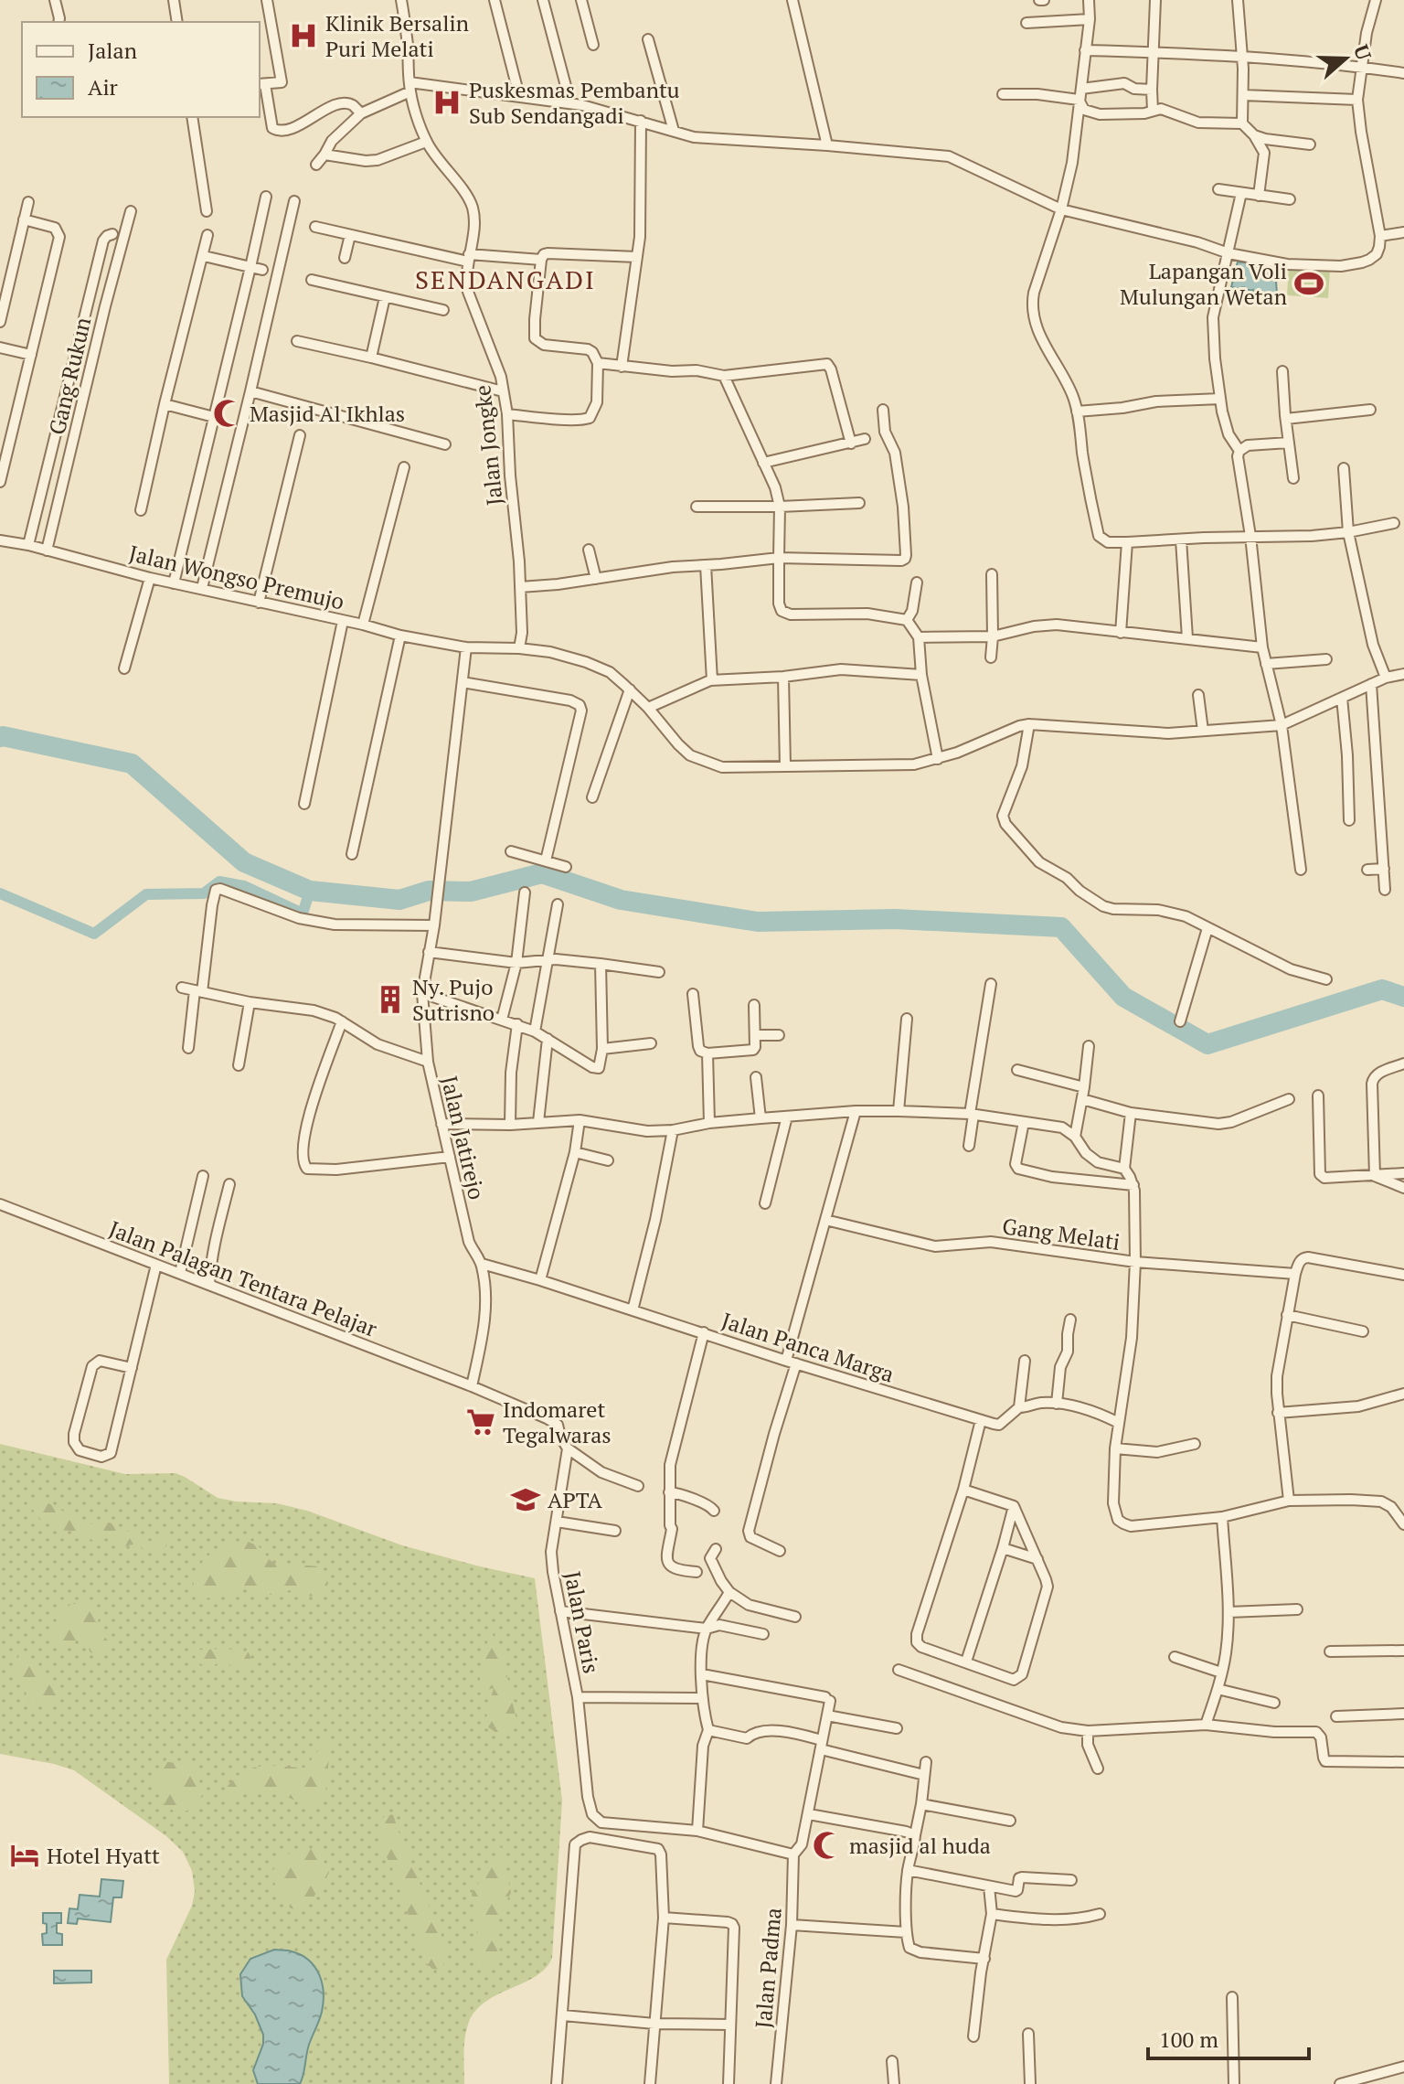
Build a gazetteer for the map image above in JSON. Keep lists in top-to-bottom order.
{
  "streets": {
    "street": [
      "Gang Rukun",
      "Jalan Jongke",
      "Jalan Wongso Premujo",
      "Jalan Jatirejo",
      "Gang Melati",
      "Jalan Palagan Tentara Pelajar",
      "Jalan Panca Marga",
      "Jalan Paris",
      "Jalan Padma"
    ]
  },
  "crossings": [
    ["Gang Rukun", "Jalan Wongso Premujo"],
    ["Jalan Jongke", "Jalan Wongso Premujo"],
    ["Jalan Jatirejo", "Jalan Palagan Tentara Pelajar"],
    ["Jalan Jatirejo", "Jalan Panca Marga"],
    ["Jalan Paris", "Jalan Padma"]
  ],
  "districts": ["SENDANGADI"],
  "places": {
    "hospital": ["Klinik Bersalin Puri Melati", "Puskesmas Pembantu Sub Sendangadi"],
    "sports": ["Lapangan Voli Mulungan Wetan"],
    "mosque": ["Masjid Al Ikhlas", "masjid al huda"],
    "building": ["Ny. Pujo Sutrisno"],
    "supermarket": ["Indomaret Tegalwaras"],
    "school or university": ["APTA"],
    "hotel": ["Hotel Hyatt"]
  },
  "legend": ["Jalan", "Air"],
  "scale_bar": "100 m",
  "north": "right"
}
